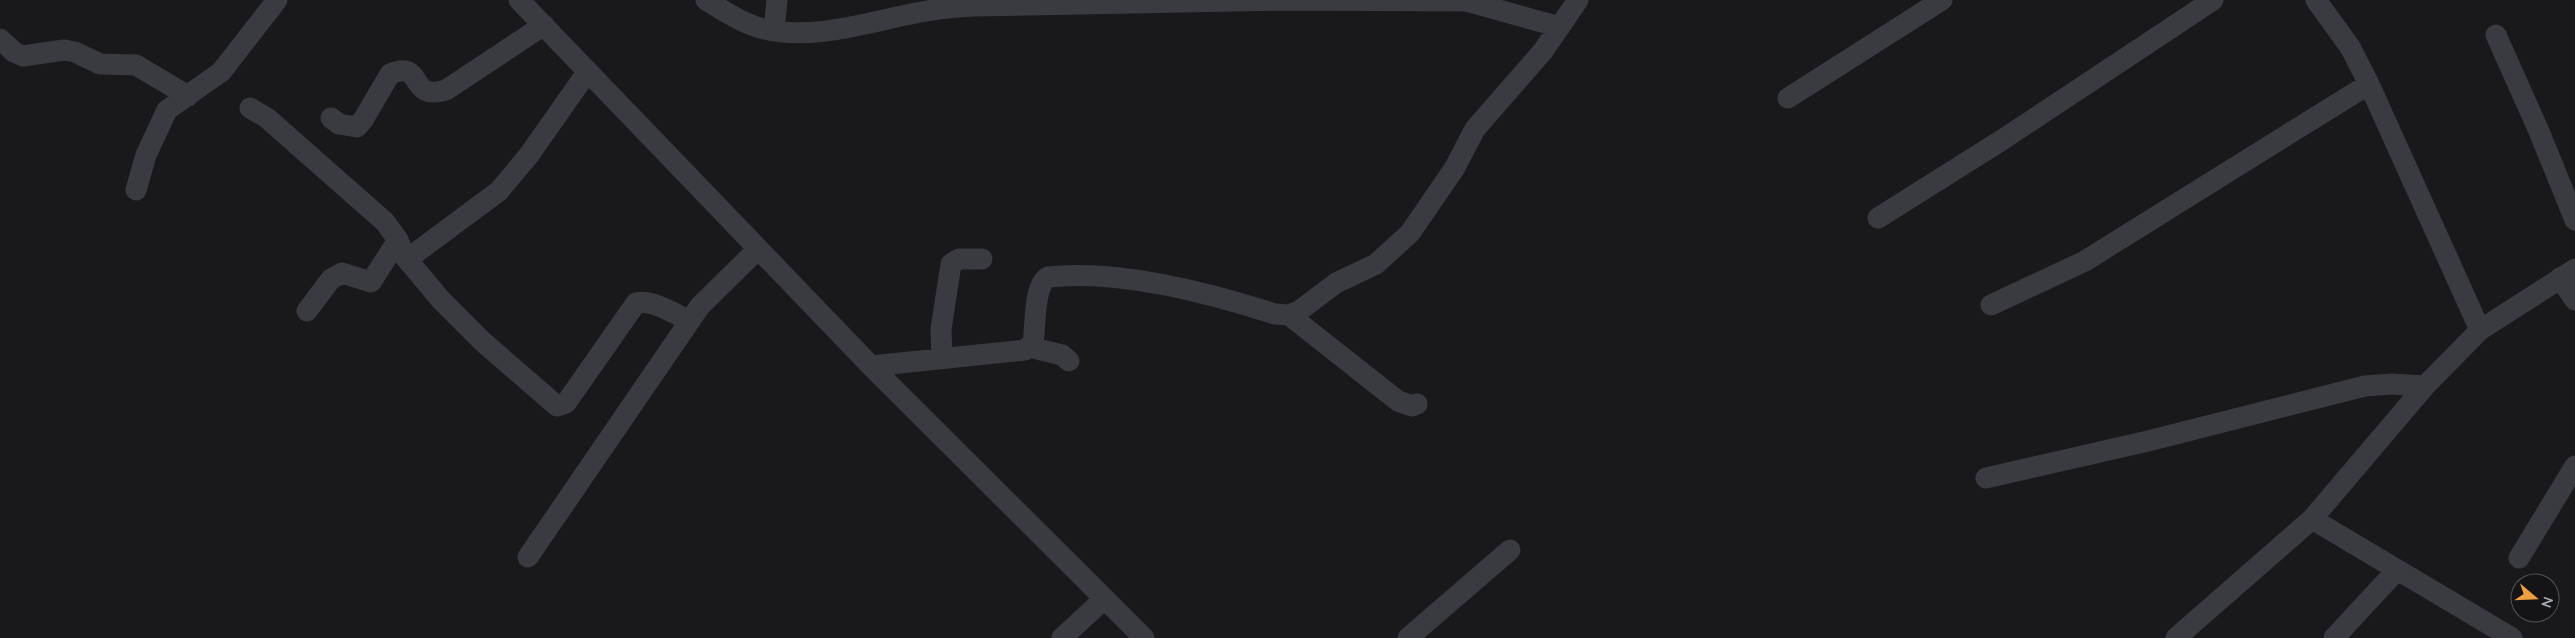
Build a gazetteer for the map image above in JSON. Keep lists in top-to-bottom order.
{
  "north": "right"
}
